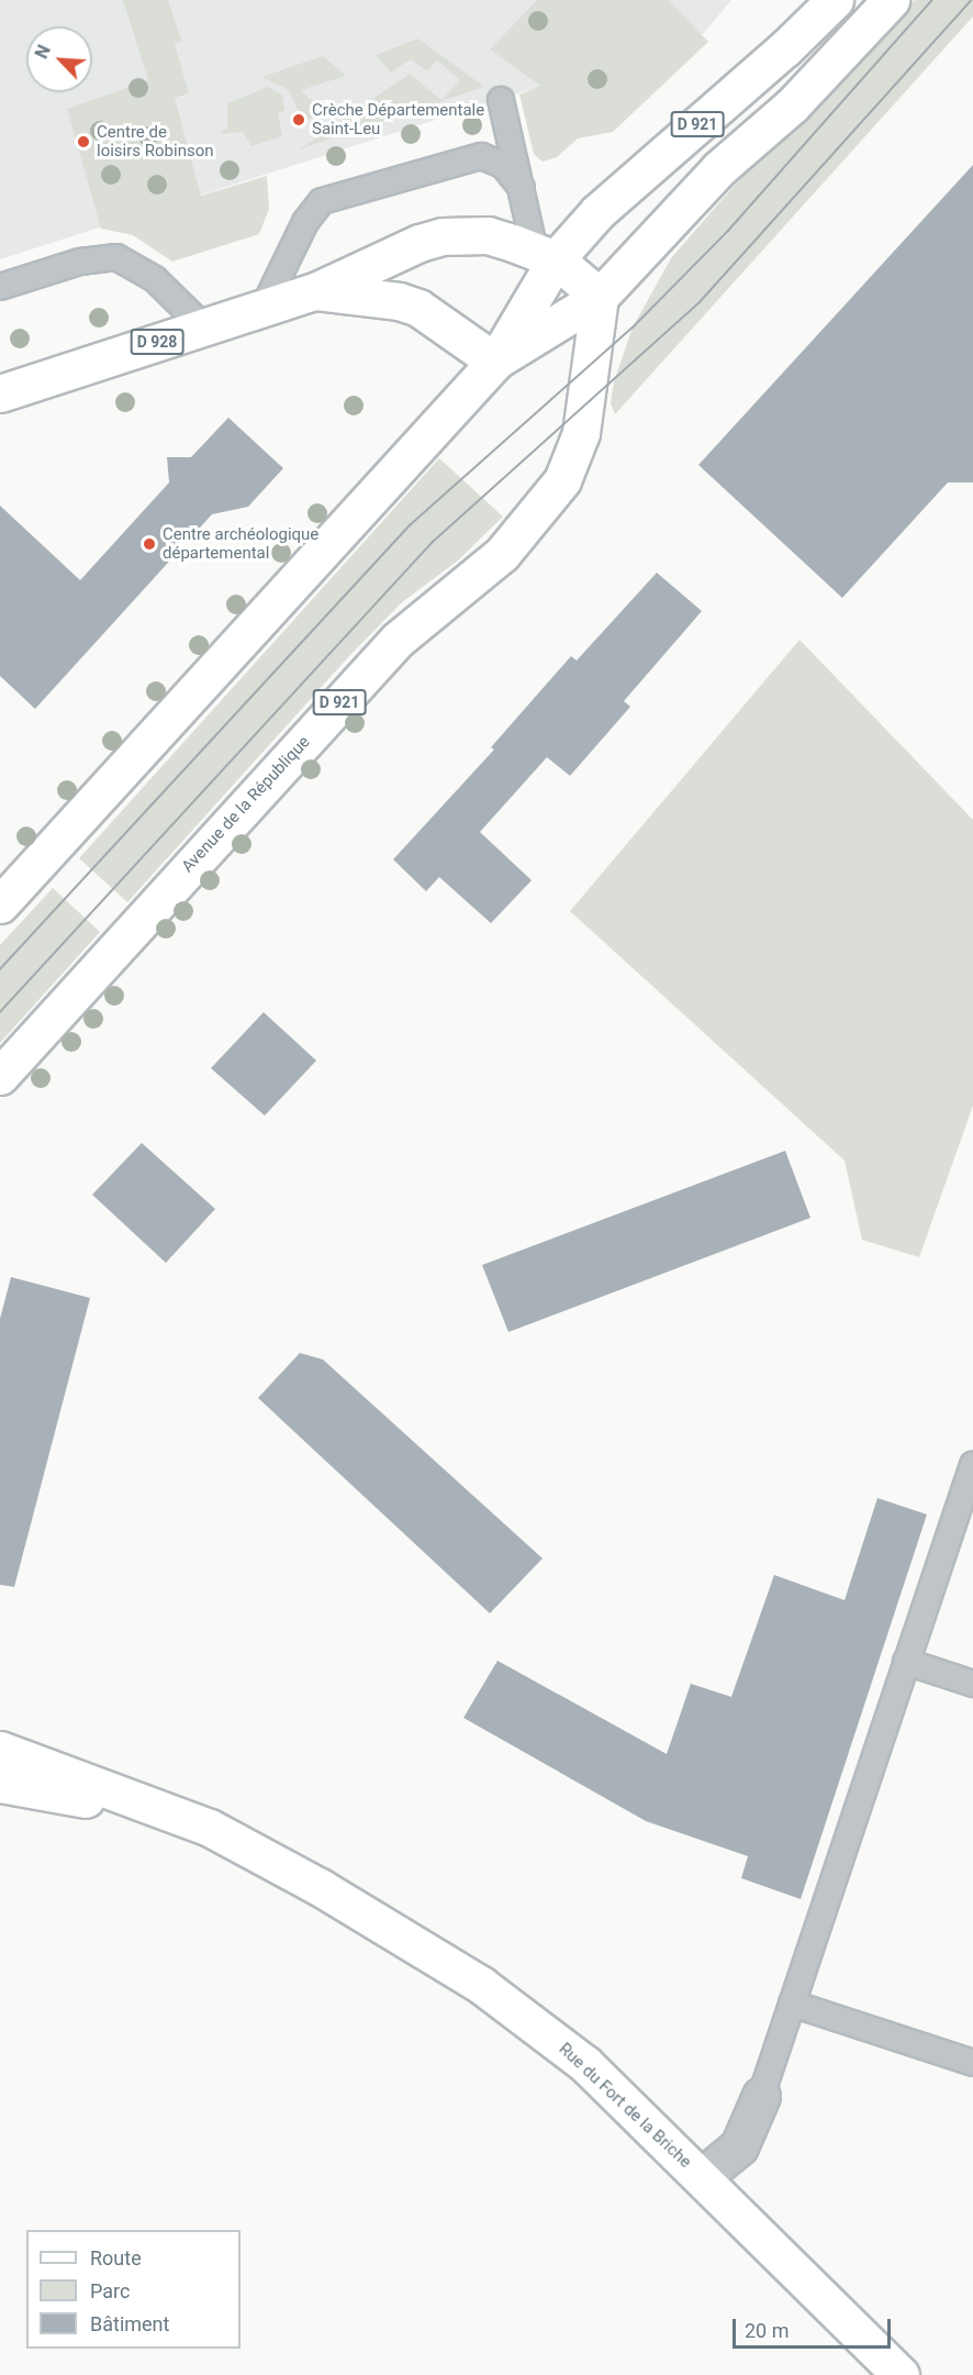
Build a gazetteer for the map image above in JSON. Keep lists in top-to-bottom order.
{
  "streets": {
    "main road": [
      "D 921",
      "D 928",
      "Avenue de la République",
      "Rue du Fort de la Briche"
    ]
  },
  "crossings": [
    ["D 921", "D 928"],
    ["D 921", "Avenue de la République"]
  ],
  "places": ["Crèche Départementale Saint-Leu", "Centre de loisirs Robinson", "Centre archéologique départemental"],
  "legend": ["Route", "Parc", "Bâtiment"],
  "scale_bar": "20 m",
  "north": "top left"
}
